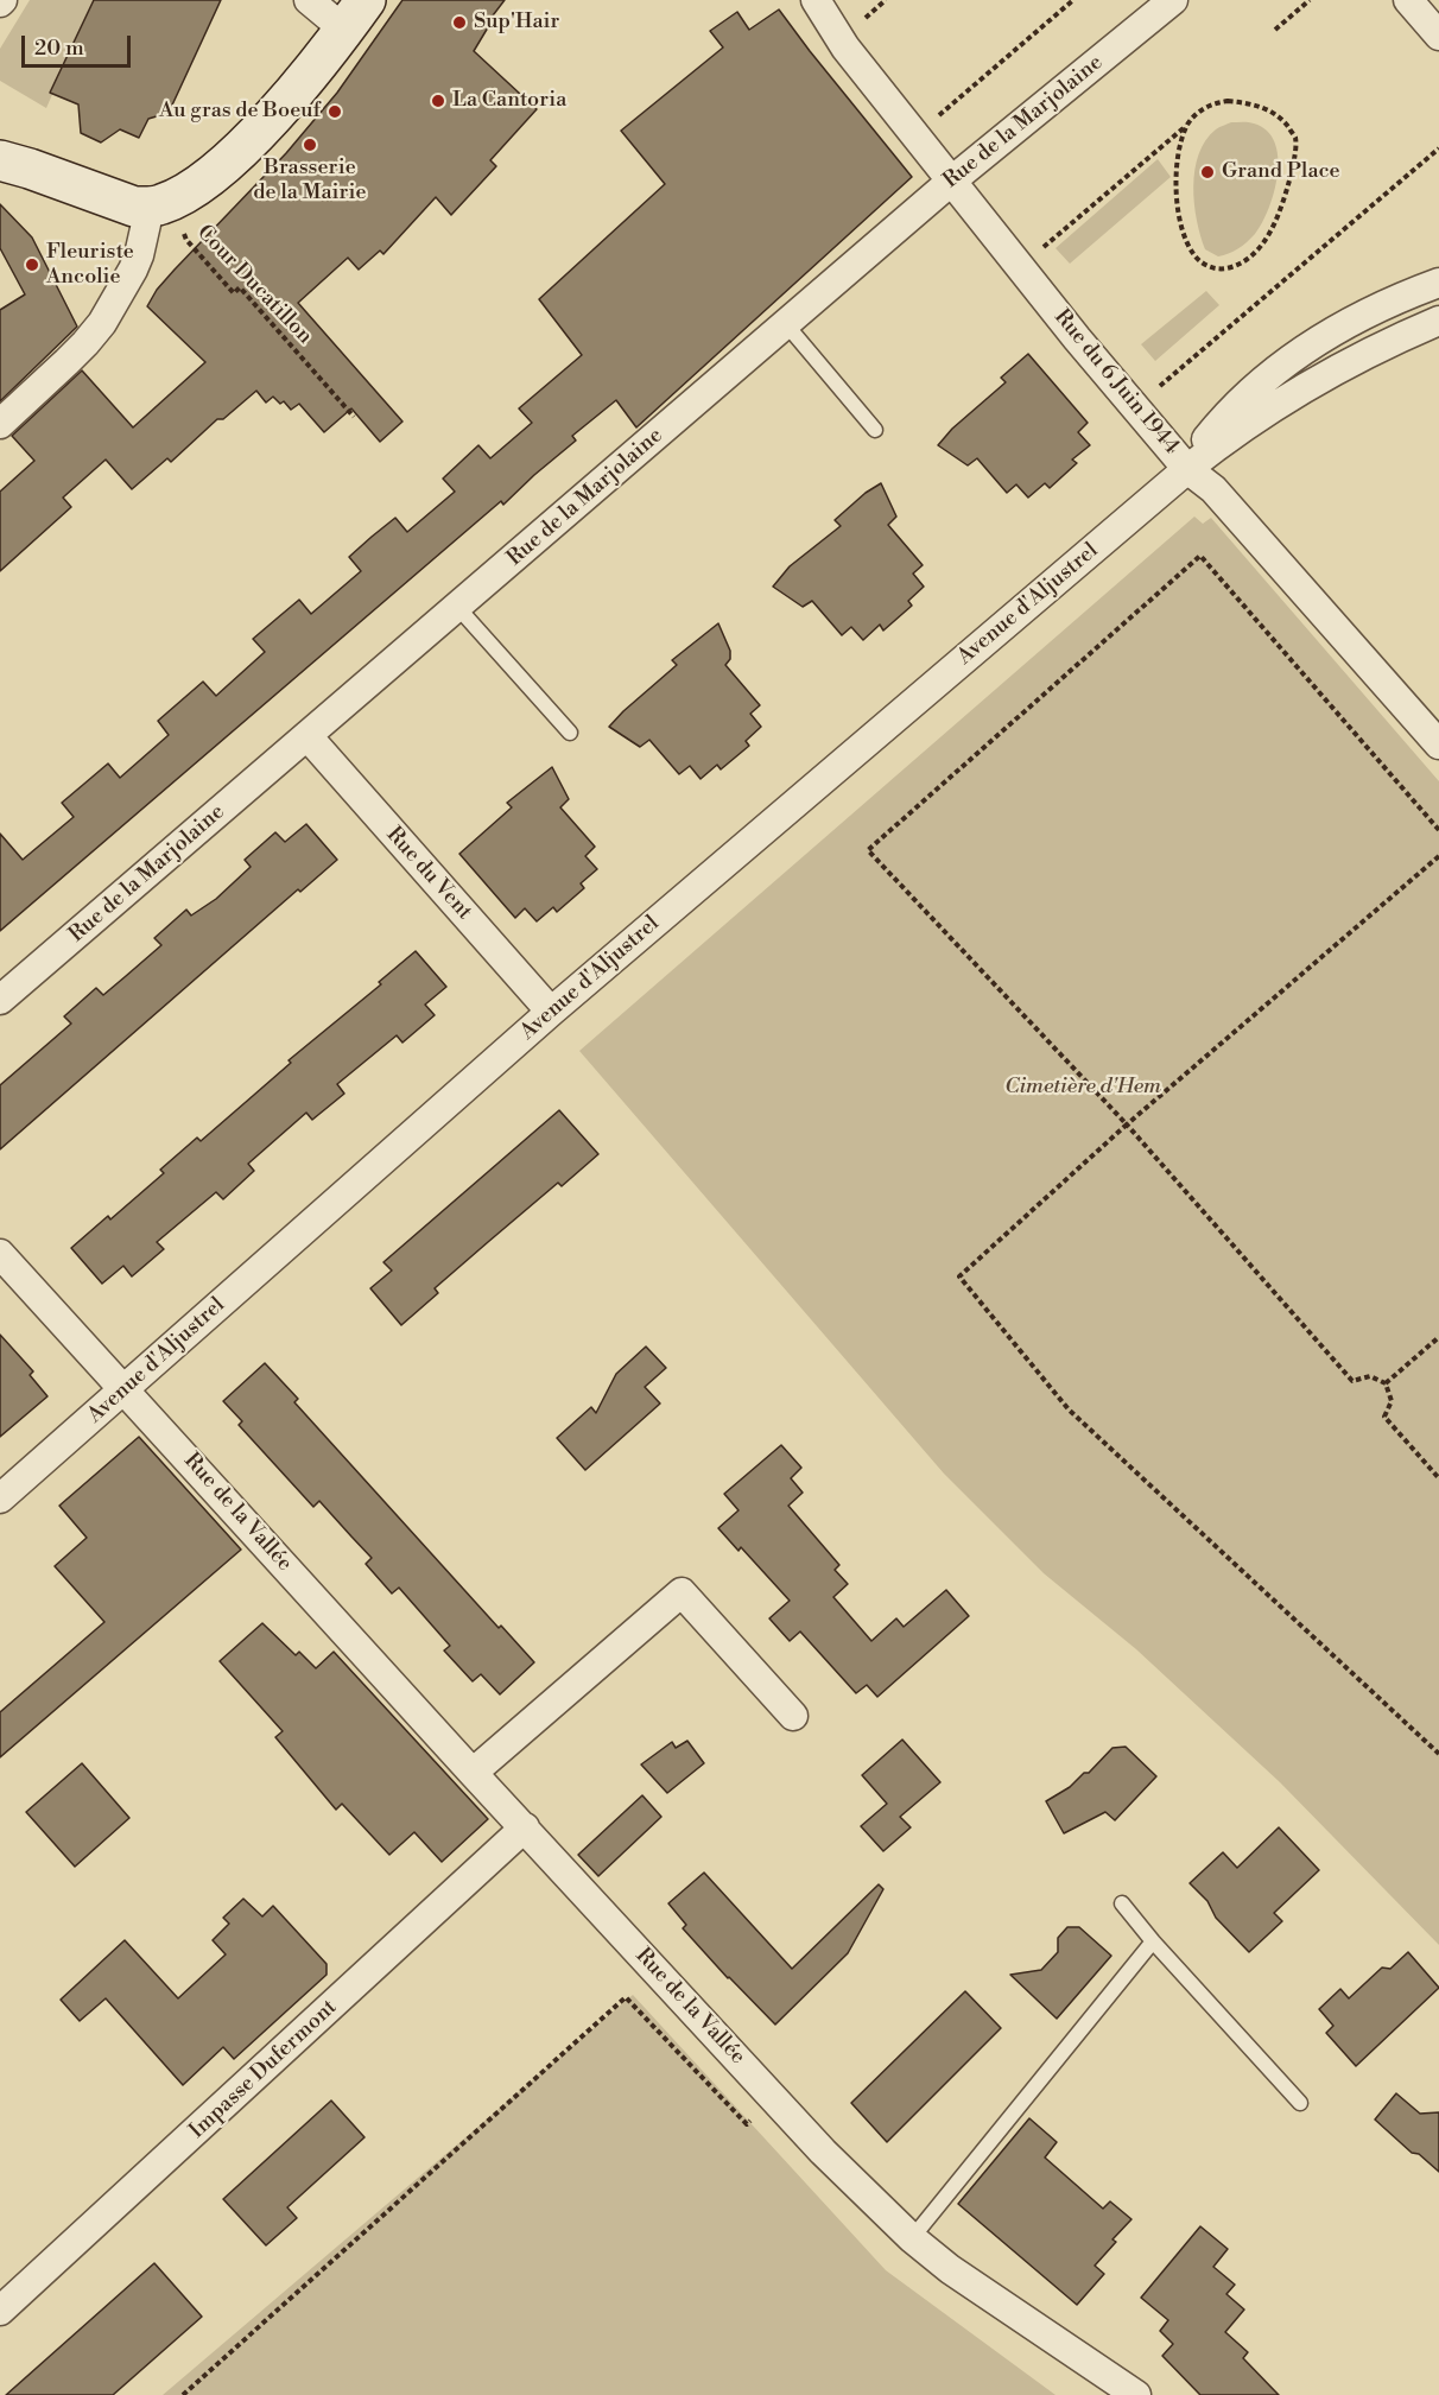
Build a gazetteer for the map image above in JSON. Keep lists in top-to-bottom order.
{
  "streets": {
    "street": [
      "Rue de la Marjolaine",
      "Rue du 6 Juin 1944",
      "Avenue d'Aljustrel",
      "Rue du Vent",
      "Rue de la Vallée",
      "Impasse Dufermont"
    ],
    "path": ["Cour Ducatillon"]
  },
  "crossings": [
    ["Rue de la Marjolaine", "Rue du 6 Juin 1944"],
    ["Rue de la Marjolaine", "Rue du Vent"],
    ["Rue du 6 Juin 1944", "Avenue d'Aljustrel"],
    ["Avenue d'Aljustrel", "Rue du Vent"],
    ["Avenue d'Aljustrel", "Rue de la Vallée"],
    ["Rue de la Vallée", "Impasse Dufermont"]
  ],
  "parks": ["Cimetière d'Hem"],
  "places": [
    "Sup'Hair",
    "La Cantoria",
    "Au gras de Boeuf",
    "Brasserie de la Mairie",
    "Grand Place",
    "Fleuriste Ancolie"
  ],
  "scale_bar": "20 m"
}
